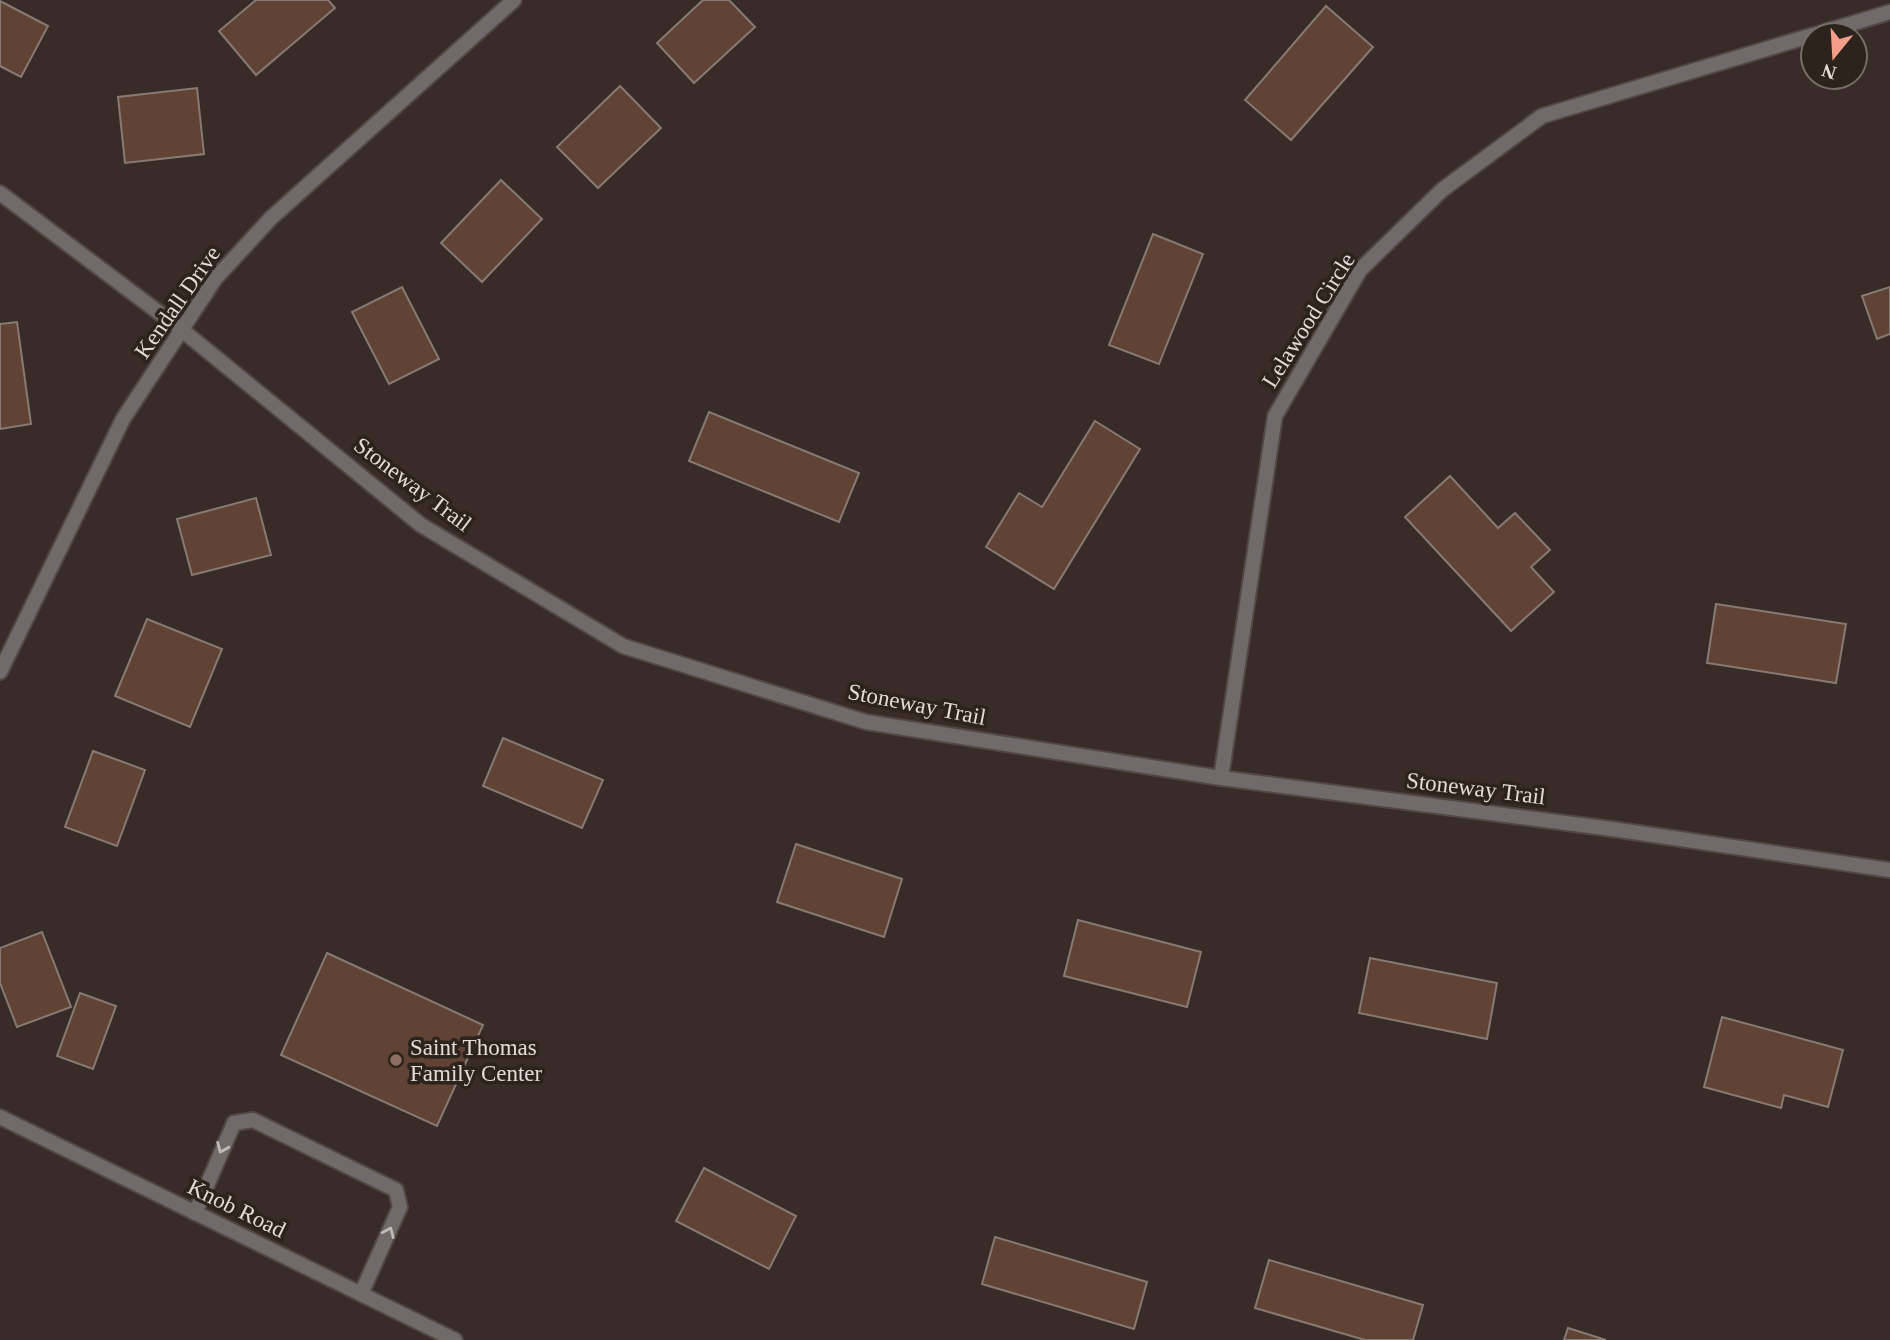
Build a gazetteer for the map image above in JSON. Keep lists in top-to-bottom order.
{
  "streets": {
    "street": [
      "Kendall Drive",
      "Lelawood Circle",
      "Stoneway Trail",
      "Knob Road"
    ]
  },
  "crossings": [
    ["Kendall Drive", "Stoneway Trail"],
    ["Lelawood Circle", "Stoneway Trail"]
  ],
  "places": ["Saint Thomas Family Center"],
  "north": "bottom"
}
